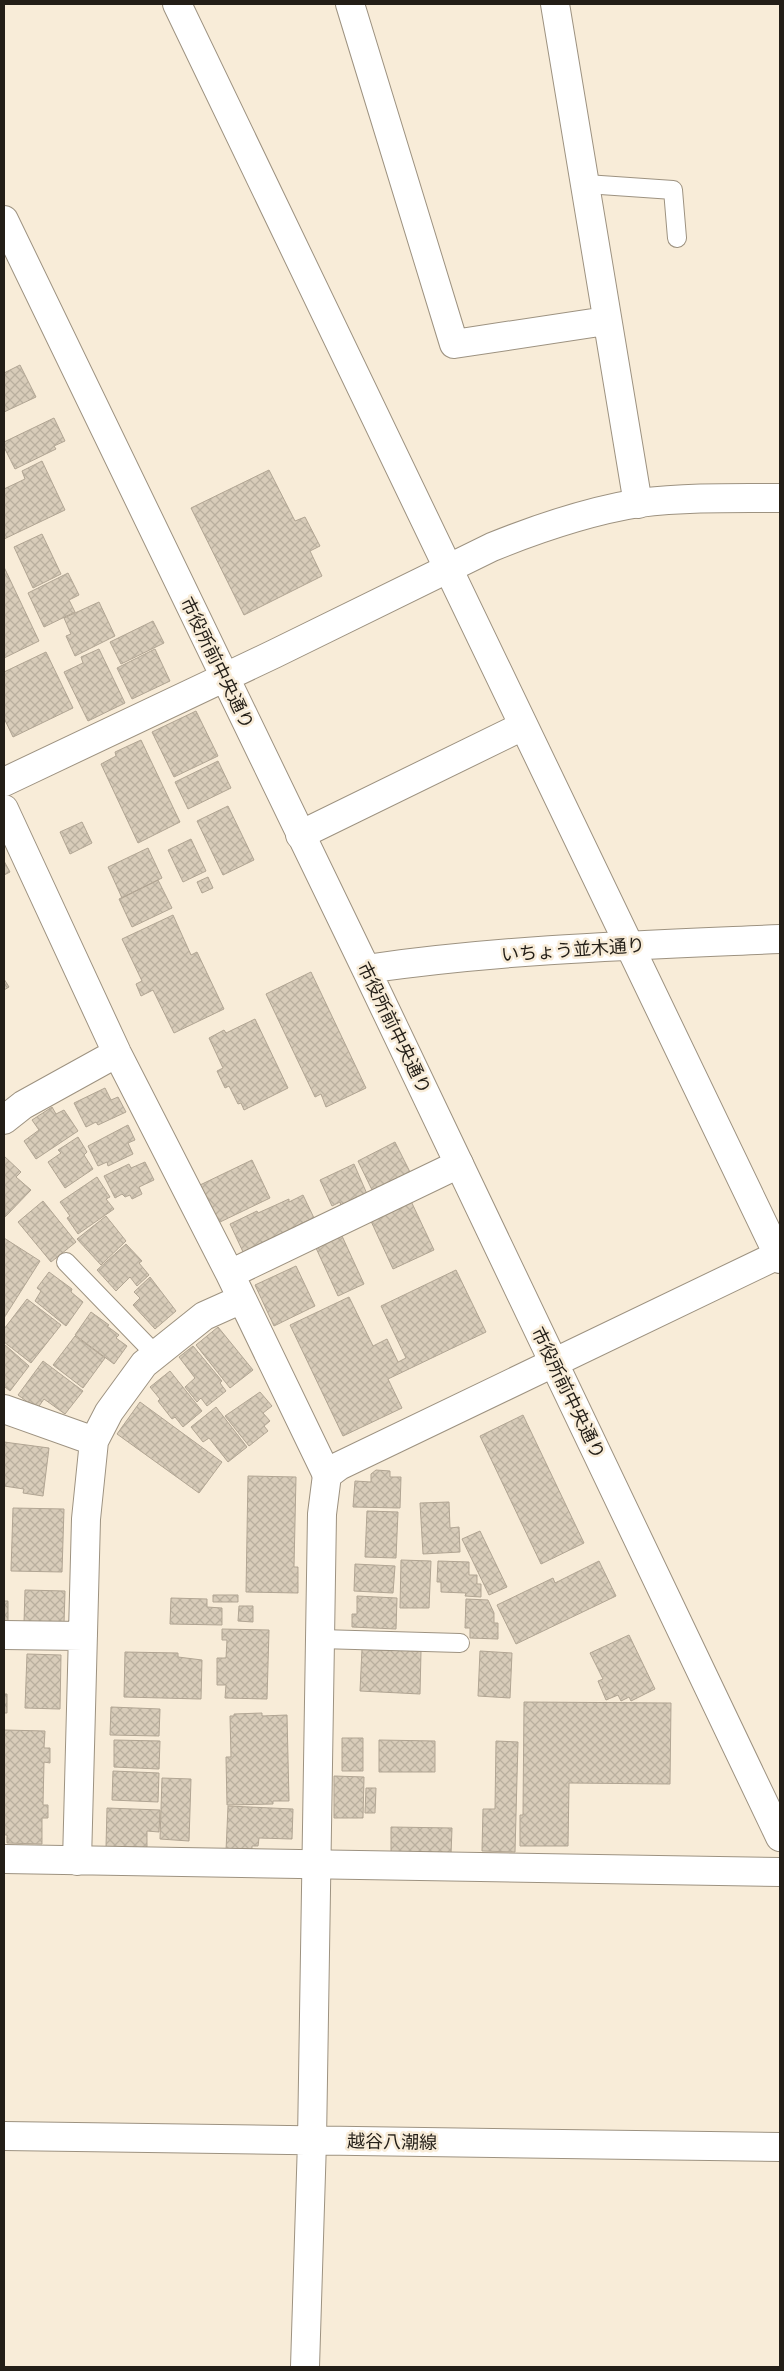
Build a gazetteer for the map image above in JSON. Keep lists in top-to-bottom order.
{
  "streets": {
    "street": ["市役所前中央通り", "いちょう並木通り", "越谷八潮線"]
  },
  "crossings": [
    ["市役所前中央通り", "いちょう並木通り"]
  ]
}
